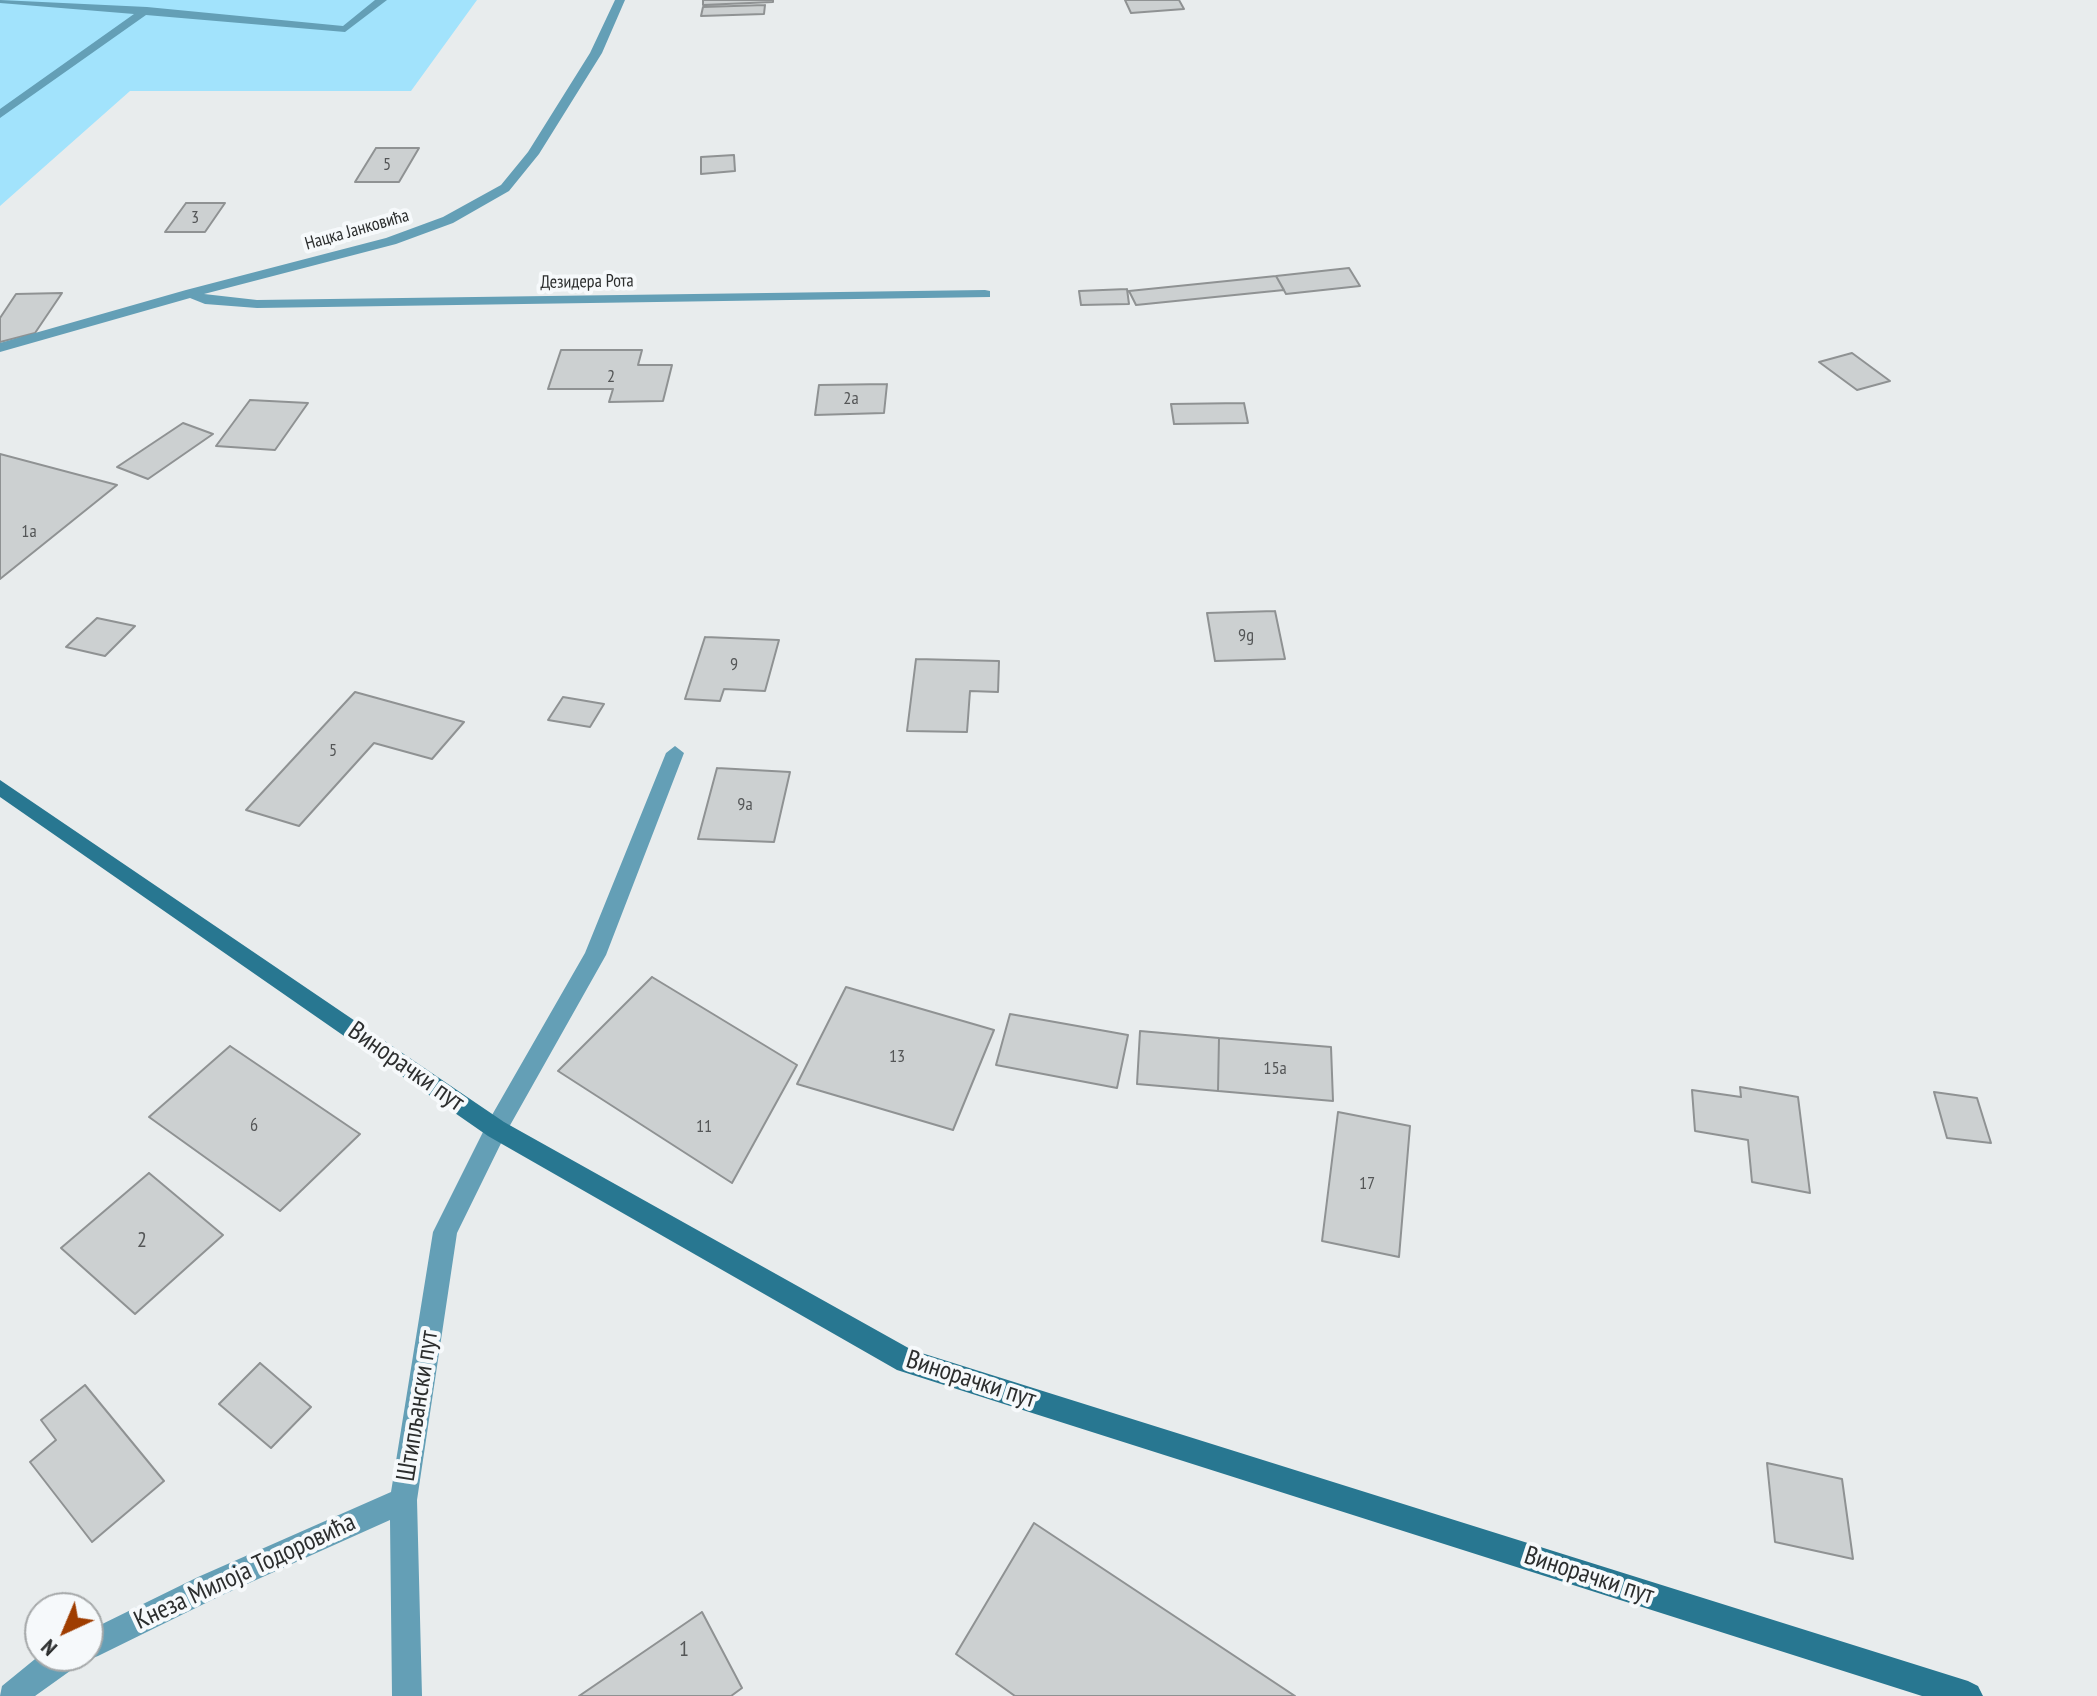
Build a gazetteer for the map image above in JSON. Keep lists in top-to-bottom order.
{
  "streets": {
    "street": [
      "Нацка Јанковића",
      "Дезидера Рота",
      "Винорачки пут",
      "Штипљански пут",
      "Кнеза Милоја Тодоровића"
    ]
  },
  "crossings": [
    ["Нацка Јанковића", "Дезидера Рота"],
    ["Винорачки пут", "Штипљански пут"],
    ["Штипљански пут", "Кнеза Милоја Тодоровића"]
  ],
  "house_numbers": [
    "5",
    "3",
    "2",
    "2a",
    "1a",
    "9g",
    "9",
    "5",
    "9a",
    "13",
    "15a",
    "6",
    "11",
    "17",
    "2",
    "1"
  ],
  "north": "bottom left"
}
